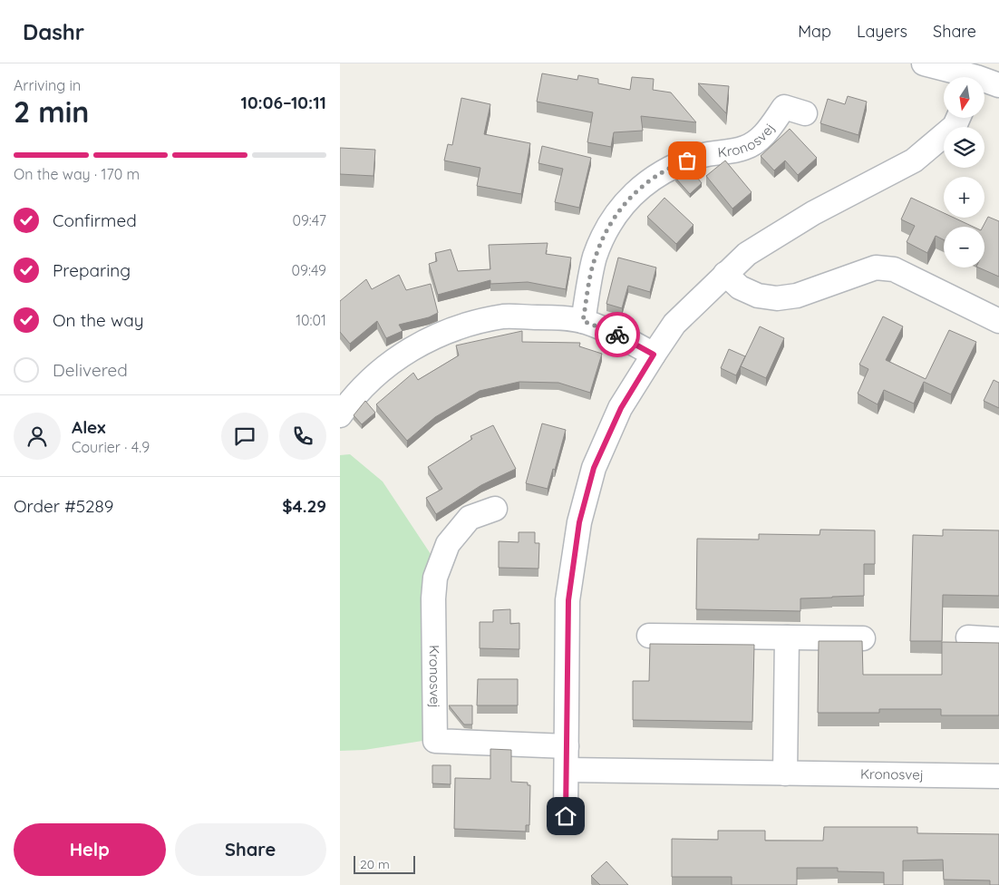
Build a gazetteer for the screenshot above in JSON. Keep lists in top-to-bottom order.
{
  "streets": {
    "street": ["Kronosvej"]
  },
  "scale_bar": "20 m",
  "north": "bottom",
  "page": {
    "header": "Dashr",
    "nav": ["Map", "Layers", "Share"],
    "heading": ["2 min", "Arriving in", "10:06–10:11"],
    "panel": [
      "Alex",
      "Courier · 4.9",
      "Order #5289",
      "$4.29"
    ],
    "map_buttons": ["+", "−"],
    "bar": "On the way · 170 m",
    "list": [
      ["Confirmed", "09:47"],
      ["Preparing", "09:49"],
      ["On the way", "10:01"],
      "Delivered"
    ],
    "buttons": ["Help", "Share"],
    "scale": "20 m"
  }
}
